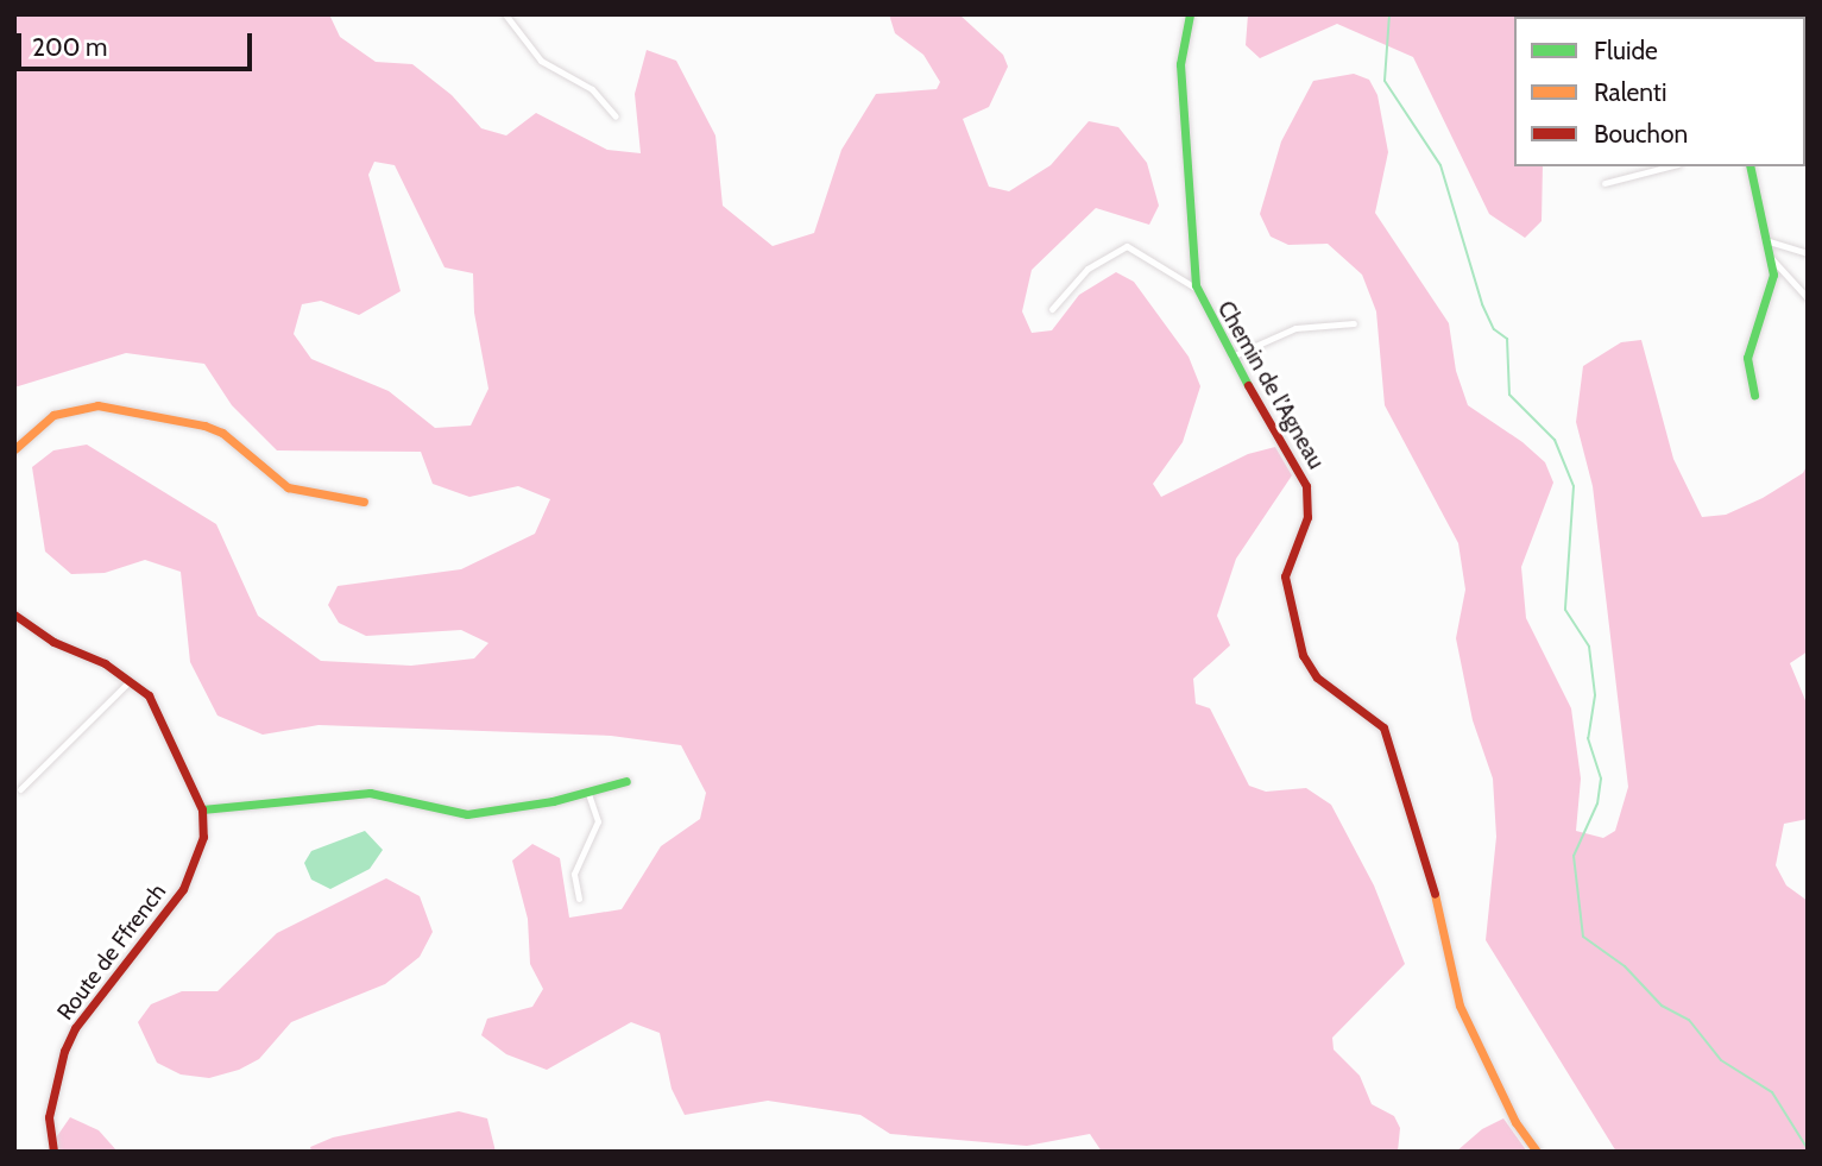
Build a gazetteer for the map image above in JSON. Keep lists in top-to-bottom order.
{
  "streets": {
    "street": ["Chemin de l’Agneau", "Route de Ffrench"]
  },
  "legend": ["Fluide", "Ralenti", "Bouchon"],
  "scale_bar": "200 m"
}
